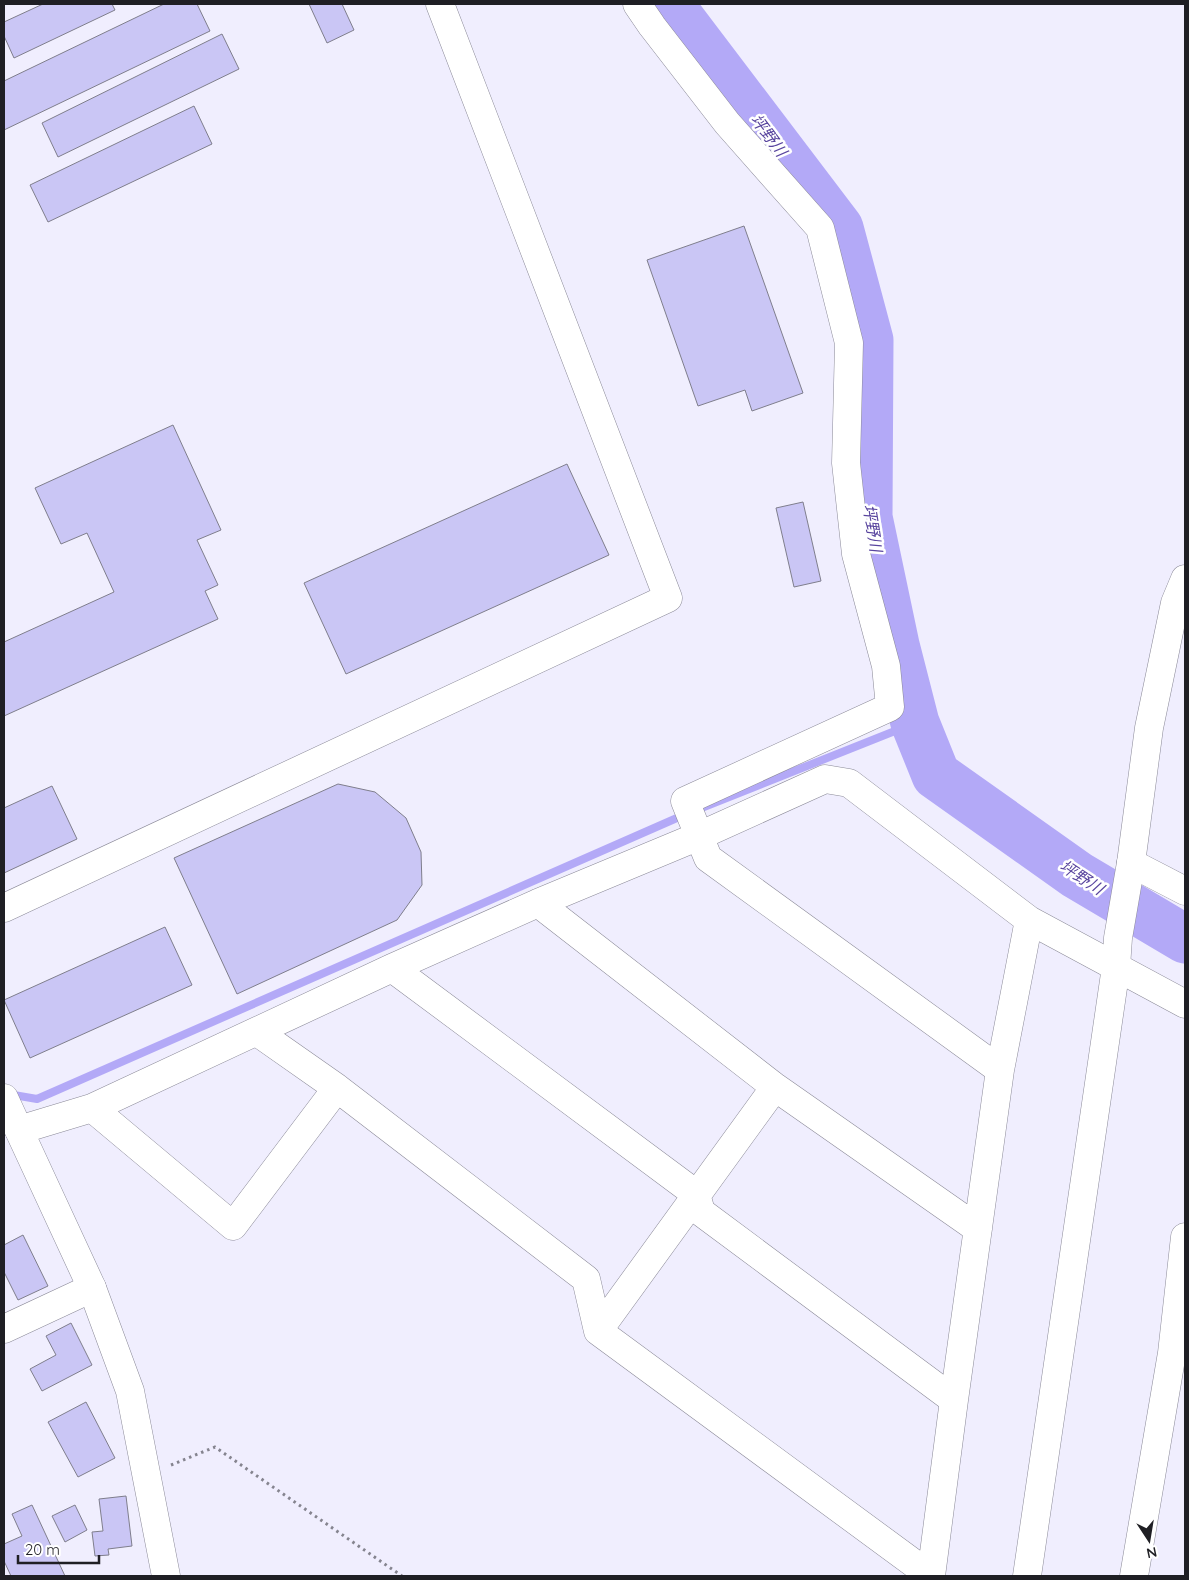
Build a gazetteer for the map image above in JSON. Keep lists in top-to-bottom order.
{
  "water": ["坪野川"],
  "scale_bar": "20 m",
  "north": "bottom"
}
